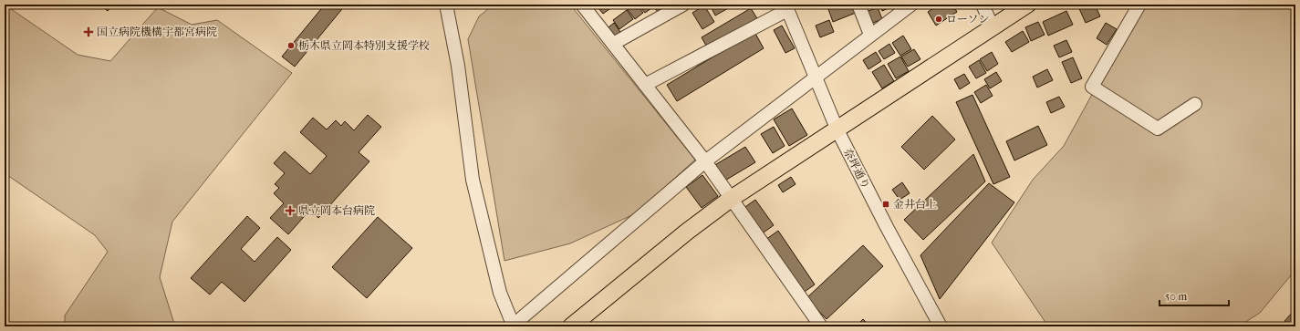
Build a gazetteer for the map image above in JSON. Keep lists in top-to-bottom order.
{
  "streets": {
    "street": ["奈坪通り"]
  },
  "places": {
    "other": ["ローソン", "栃木県立岡本特別支援学校"],
    "health": ["国立病院機構宇都宮病院", "県立岡本台病院"],
    "transit": ["金井台上"]
  },
  "scale_bar": "50 m"
}
